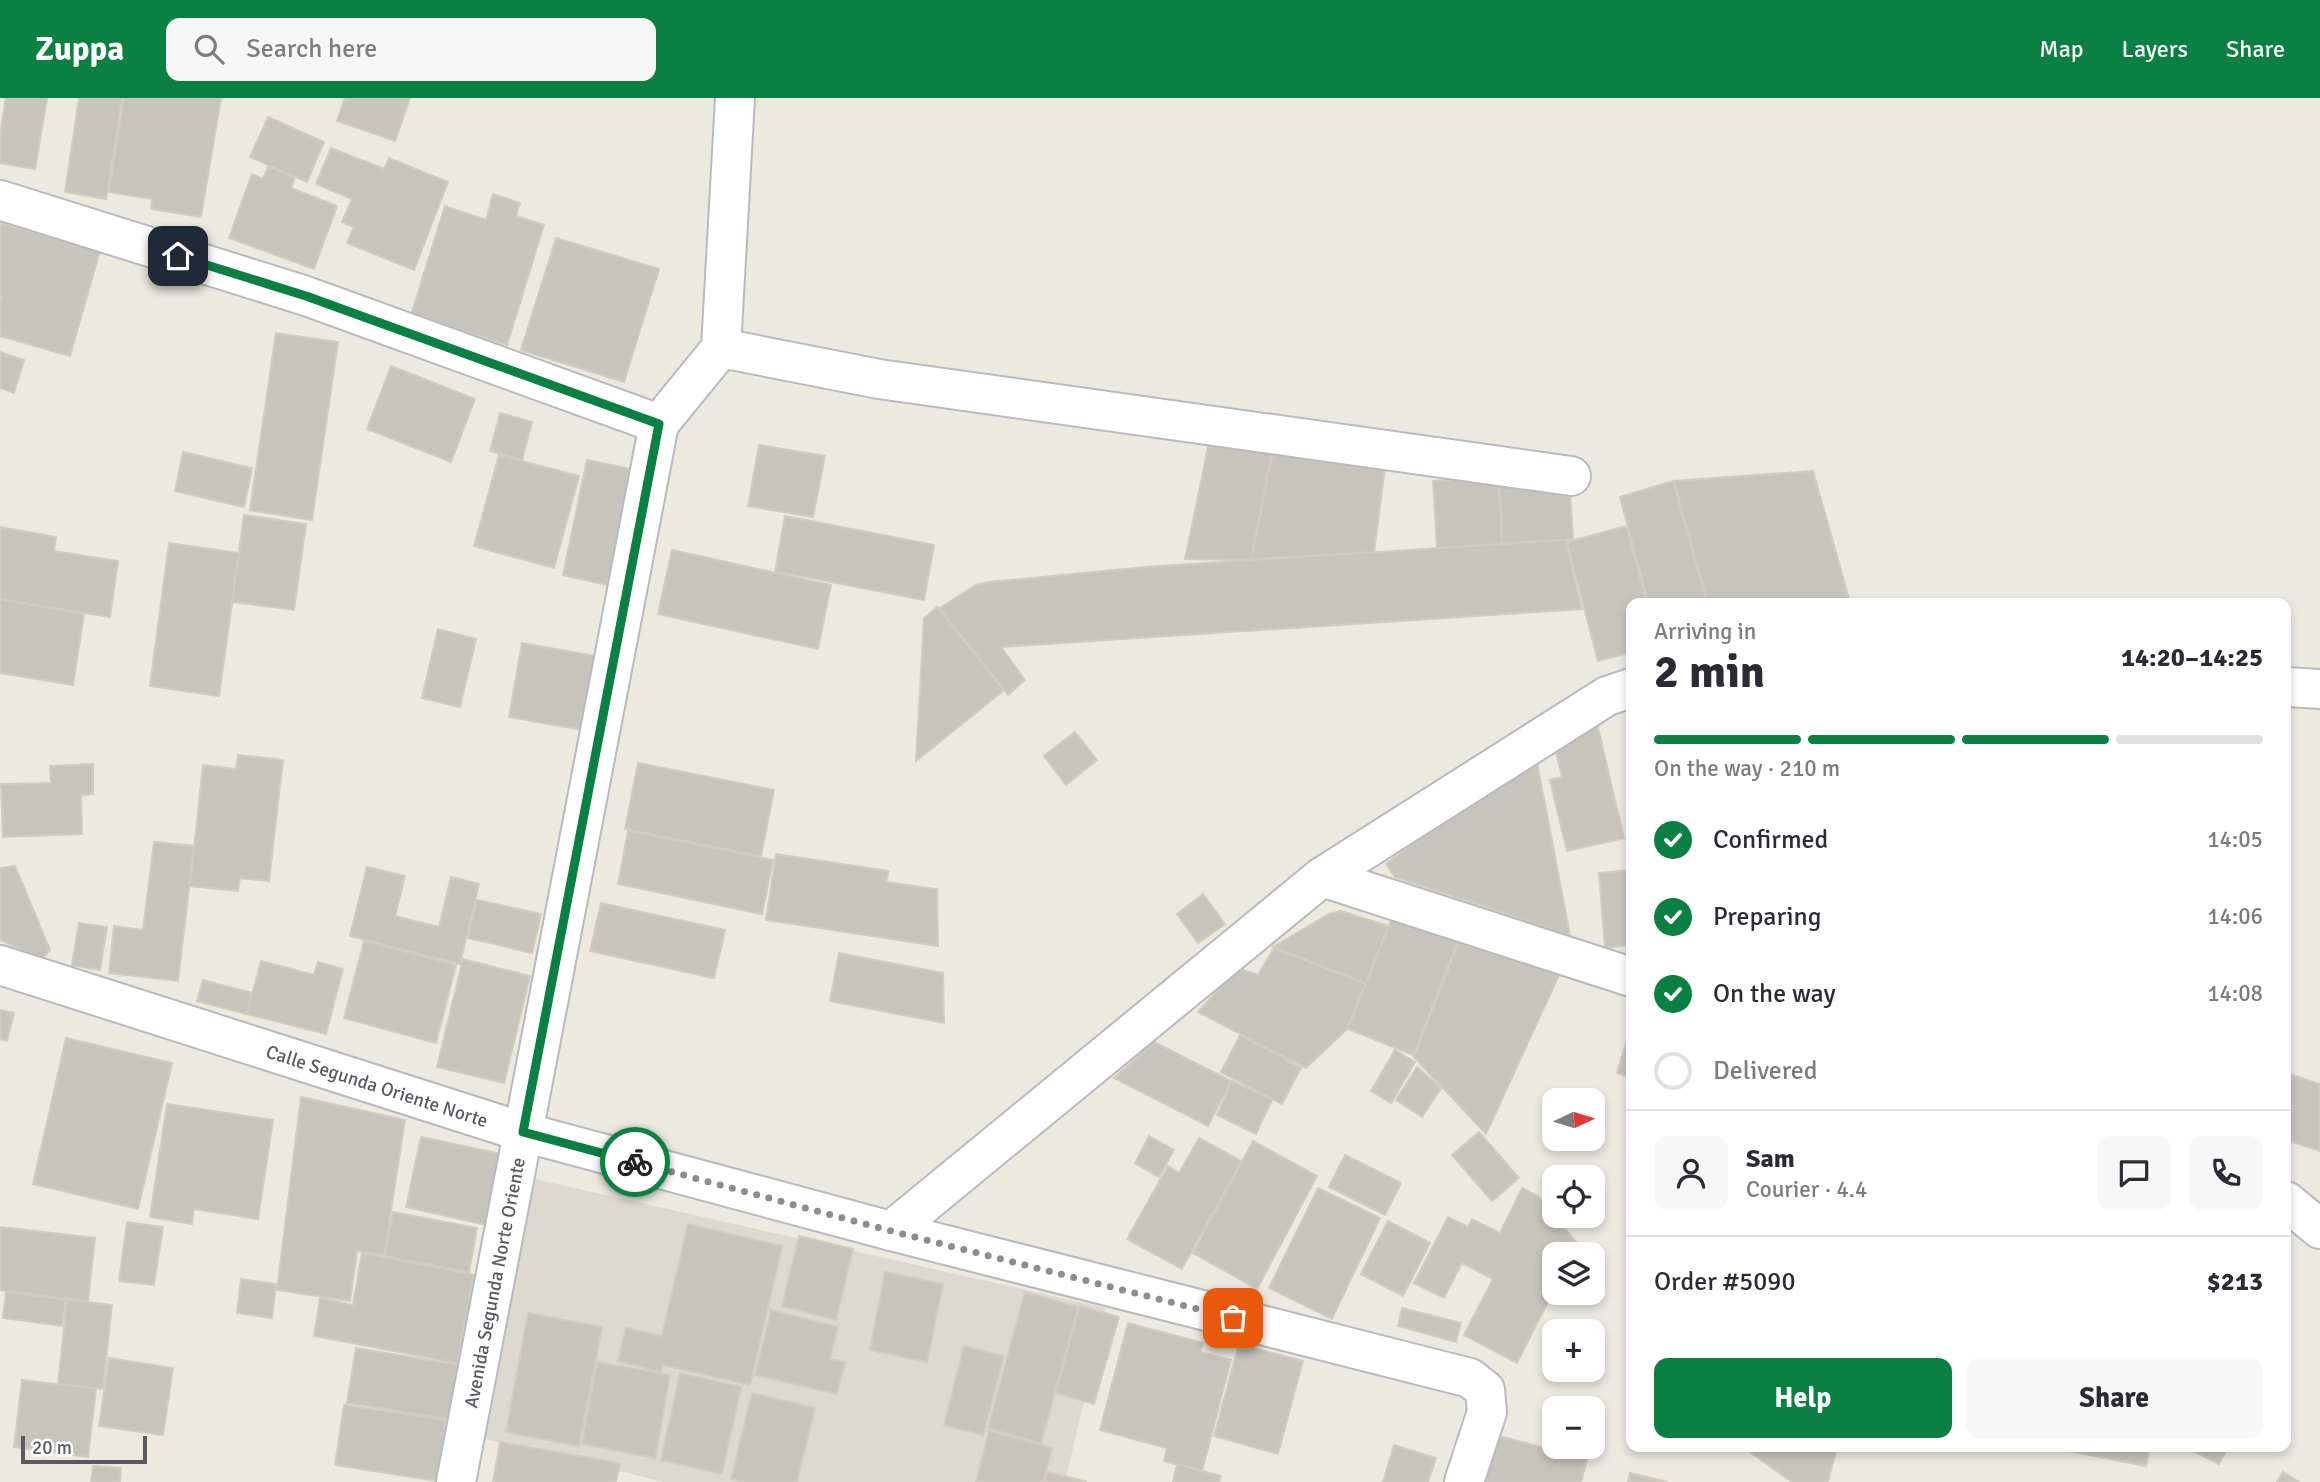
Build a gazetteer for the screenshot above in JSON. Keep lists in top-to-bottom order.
{
  "streets": {
    "street": ["Calle Segunda Oriente Norte", "Avenida Segunda Norte Oriente"]
  },
  "crossings": [
    ["Calle Segunda Oriente Norte", "Avenida Segunda Norte Oriente"]
  ],
  "scale_bar": "20 m",
  "north": "right",
  "page": {
    "header": "Zuppa",
    "search": "Search here",
    "nav": ["Map", "Layers", "Share"],
    "heading": ["2 min", "Arriving in", "14:20–14:25"],
    "panel": [
      "Sam",
      "Courier · 4.4",
      "Order #5090",
      "$213"
    ],
    "bar": "On the way · 210 m",
    "list": [
      ["Confirmed", "14:05"],
      ["Preparing", "14:06"],
      ["On the way", "14:08"],
      "Delivered"
    ],
    "map_buttons": ["+", "−"],
    "buttons": ["Help", "Share"],
    "scale": "20 m"
  }
}
